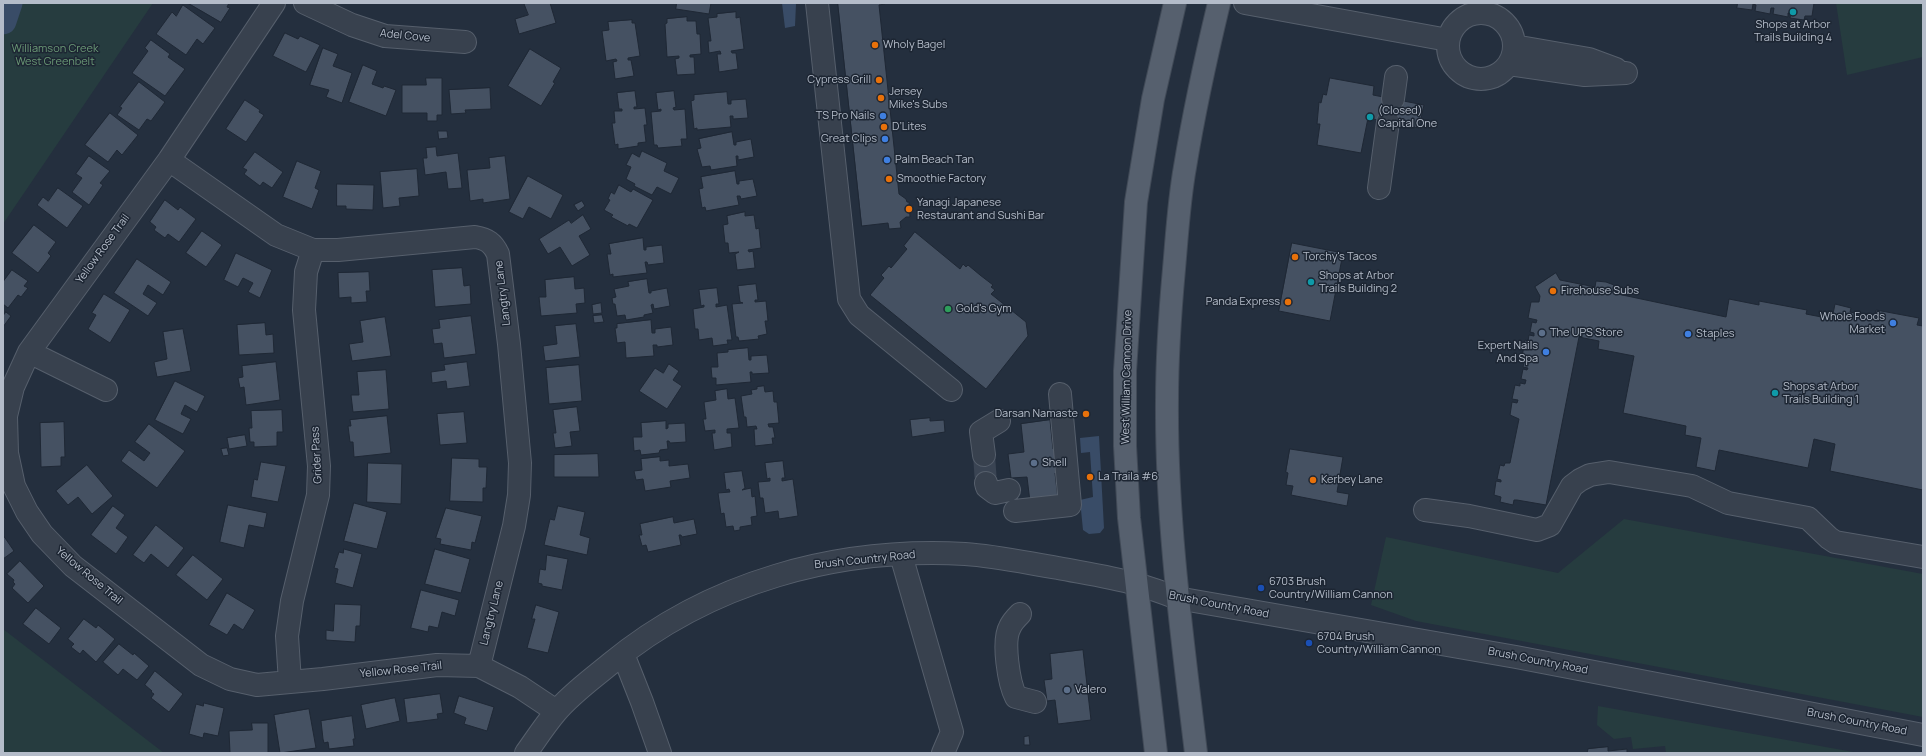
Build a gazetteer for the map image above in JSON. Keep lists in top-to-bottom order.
{
  "streets": {
    "main road": ["West William Cannon Drive"],
    "street": [
      "Adel Cove",
      "Yellow Rose Trail",
      "Langtry Lane",
      "Grider Pass",
      "Brush Country Road"
    ]
  },
  "crossings": [
    ["Yellow Rose Trail", "Langtry Lane"],
    ["Yellow Rose Trail", "Grider Pass"],
    ["Yellow Rose Trail", "Brush Country Road"],
    ["Langtry Lane", "Grider Pass"],
    ["West William Cannon Drive", "Brush Country Road"]
  ],
  "parks": ["Williamson Creek West Greenbelt"],
  "places": [
    "Shops at Arbor Trails Building 4",
    "Wholy Bagel",
    "Cypress Grill",
    "Jersey Mike's Subs",
    "TS Pro Nails",
    "(Closed) Capital One",
    "D’Lites",
    "Great Clips",
    "Palm Beach Tan",
    "Smoothie Factory",
    "Yanagi Japanese Restaurant and Sushi Bar",
    "Torchy's Tacos",
    "Shops at Arbor Trails Building 2",
    "Firehouse Subs",
    "Panda Express",
    "Gold's Gym",
    "Whole Foods Market",
    "The UPS Store",
    "Staples",
    "Expert Nails And Spa",
    "Shops at Arbor Trails Building 1",
    "Darsan Namaste",
    "Shell",
    "La Traila #6",
    "Kerbey Lane",
    "6703 Brush Country/William Cannon",
    "6704 Brush Country/William Cannon",
    "Valero"
  ]
}
